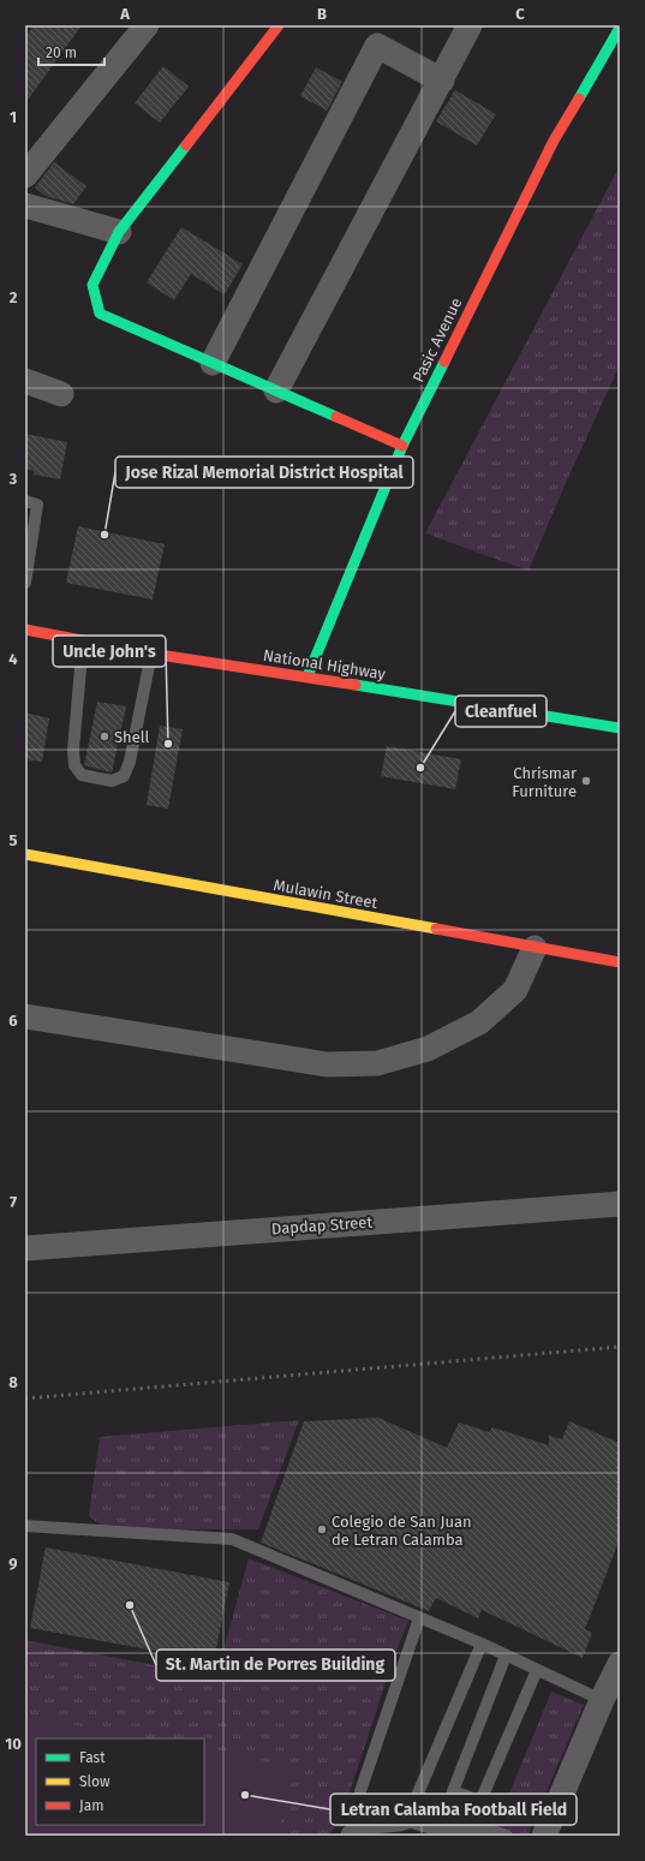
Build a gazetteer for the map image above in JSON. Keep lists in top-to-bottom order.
{
  "streets": {
    "street": [
      "Pasic Avenue",
      "National Highway",
      "Mulawin Street",
      "Dapdap Street"
    ]
  },
  "crossings": [
    ["Pasic Avenue", "National Highway"]
  ],
  "places": [
    "Jose Rizal Memorial District Hospital",
    "Shell",
    "Uncle John's",
    "Cleanfuel",
    "Chrismar Furniture",
    "Colegio de San Juan de Letran Calamba",
    "St. Martin de Porres Building",
    "Letran Calamba Football Field"
  ],
  "legend": ["Fast", "Slow", "Jam"],
  "scale_bar": "20 m",
  "grid": {
    "columns": ["A", "B", "C"],
    "rows": [
      "1",
      "2",
      "3",
      "4",
      "5",
      "6",
      "7",
      "8",
      "9",
      "10"
    ]
  }
}
